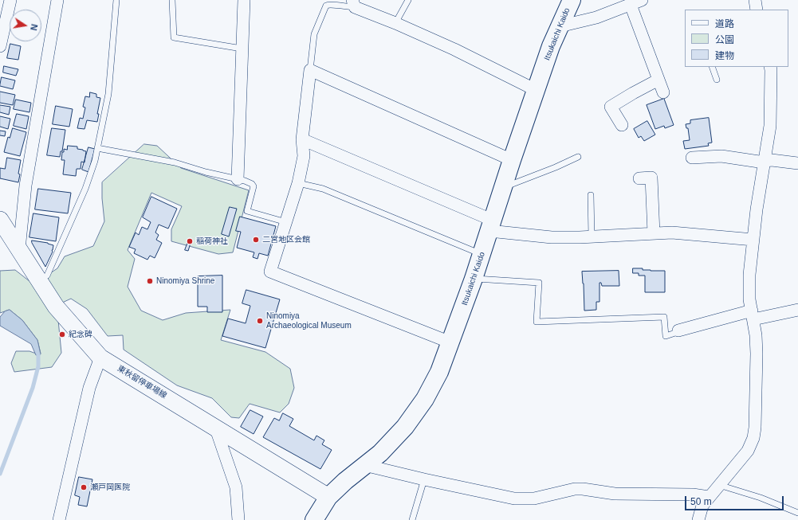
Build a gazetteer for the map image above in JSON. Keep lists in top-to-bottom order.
{
  "streets": {
    "main road": ["Itsukaichi Kaido", "東秋留停車場線"]
  },
  "crossings": [
    ["Itsukaichi Kaido", "東秋留停車場線"]
  ],
  "places": [
    "二宮地区会館",
    "稲荷神社",
    "Ninomiya Shrine",
    "Ninomiya Archaeological Museum",
    "紀念碑",
    "瀬戸岡医院"
  ],
  "legend": ["道路", "公園", "建物"],
  "scale_bar": "50 m",
  "north": "right"
}
